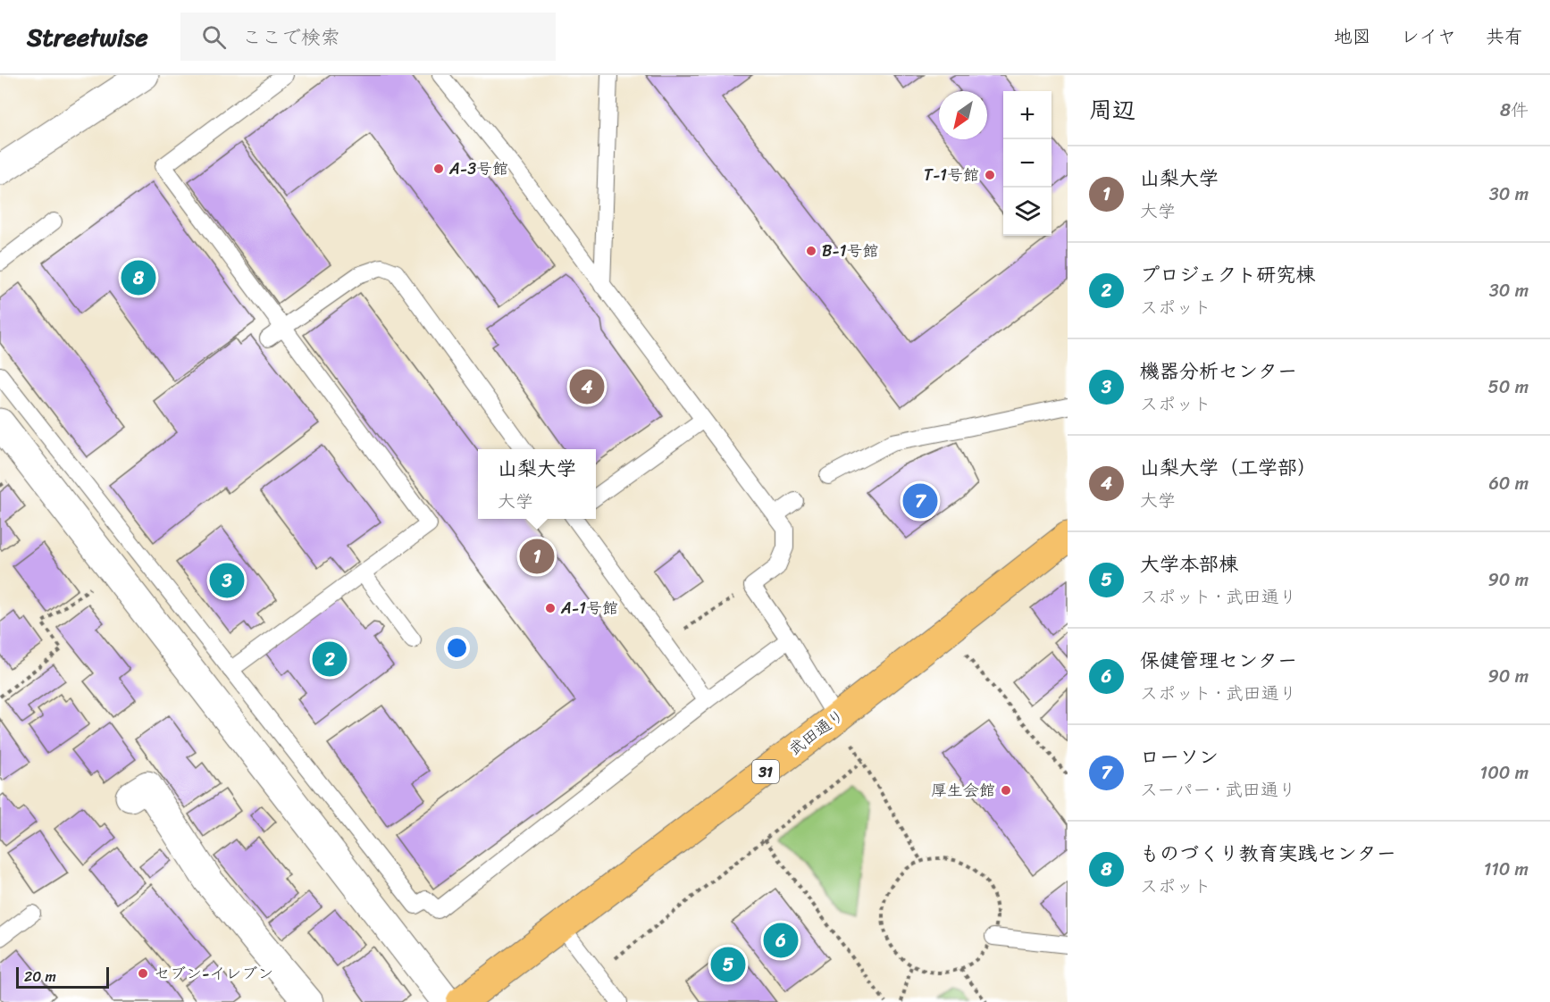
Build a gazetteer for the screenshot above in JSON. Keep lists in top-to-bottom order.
{
  "streets": {
    "main road": ["武田通り", "31"]
  },
  "places": [
    "A-3号館",
    "T-1号館",
    "B-1号館",
    "A-1号館",
    "厚生会館",
    "セブン-イレブン"
  ],
  "scale_bar": "20 m",
  "north": "bottom left",
  "page": {
    "header": "Streetwise",
    "search": "ここで検索",
    "nav": ["地図", "レイヤ", "共有"],
    "heading": ["周辺", "8件"],
    "map_buttons": ["+", "−"],
    "list": [
      {
        "mark": "1",
        "name": "山梨大学",
        "note": "大学",
        "value": "30 m"
      },
      {
        "mark": "2",
        "name": "プロジェクト研究棟",
        "note": "スポット",
        "value": "30 m"
      },
      {
        "mark": "3",
        "name": "機器分析センター",
        "note": "スポット",
        "value": "50 m"
      },
      {
        "mark": "4",
        "name": "山梨大学（工学部）",
        "note": "大学",
        "value": "60 m"
      },
      {
        "mark": "5",
        "name": "大学本部棟",
        "note": "スポット · 武田通り",
        "value": "90 m"
      },
      {
        "mark": "6",
        "name": "保健管理センター",
        "note": "スポット · 武田通り",
        "value": "90 m"
      },
      {
        "mark": "7",
        "name": "ローソン",
        "note": "スーパー · 武田通り",
        "value": "100 m"
      },
      {
        "mark": "8",
        "name": "ものづくり教育実践センター",
        "note": "スポット",
        "value": "110 m"
      }
    ],
    "pins": [
      "8",
      "4",
      "7",
      "1",
      "3",
      "2",
      "6",
      "5"
    ],
    "popup": ["山梨大学", "大学"],
    "scale": "20 m"
  }
}
